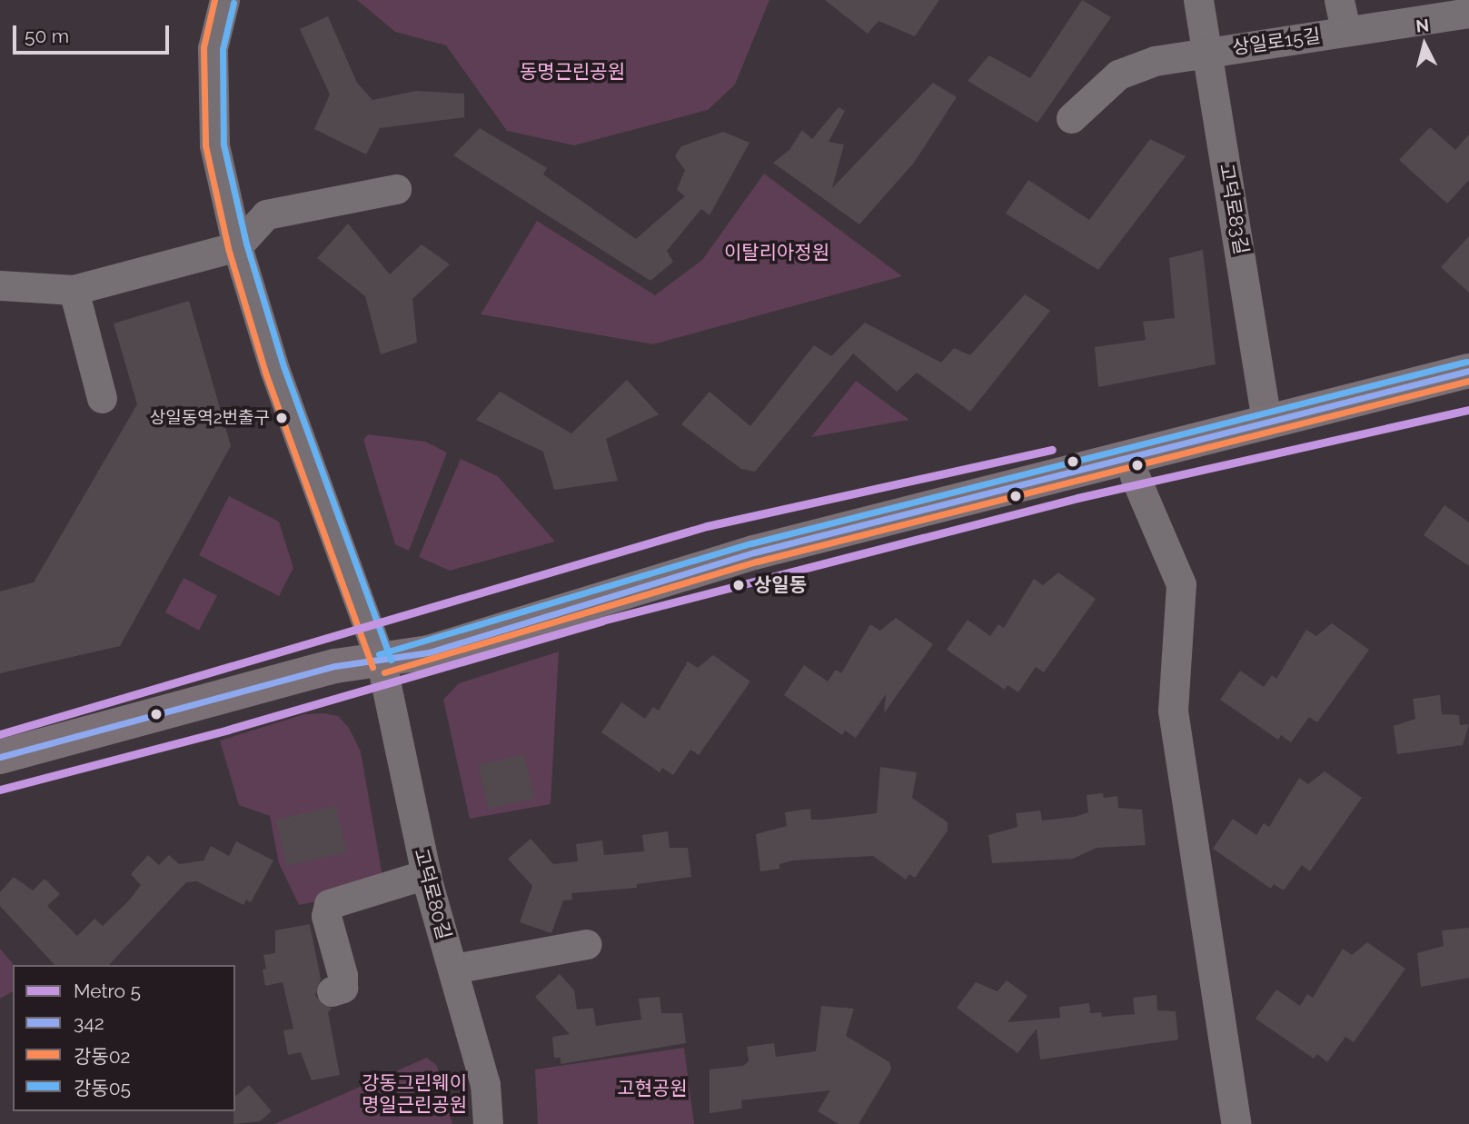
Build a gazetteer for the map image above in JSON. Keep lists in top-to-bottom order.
{
  "streets": {
    "street": ["상일로15길", "고덕로83길", "고덕로80길"]
  },
  "crossings": [
    ["상일로15길", "고덕로83길"]
  ],
  "parks": [
    "동명근린공원",
    "이탈리아정원",
    "강동그린웨이 명일근린공원",
    "고현공원"
  ],
  "places": ["상일동역2번출구", "상일동"],
  "lines": [
    "transit line 강동02",
    "transit line 강동05",
    "transit line 342",
    "metro line 5"
  ],
  "legend": [
    "Metro 5",
    "342",
    "강동02",
    "강동05"
  ],
  "scale_bar": "50 m",
  "north": "top"
}
